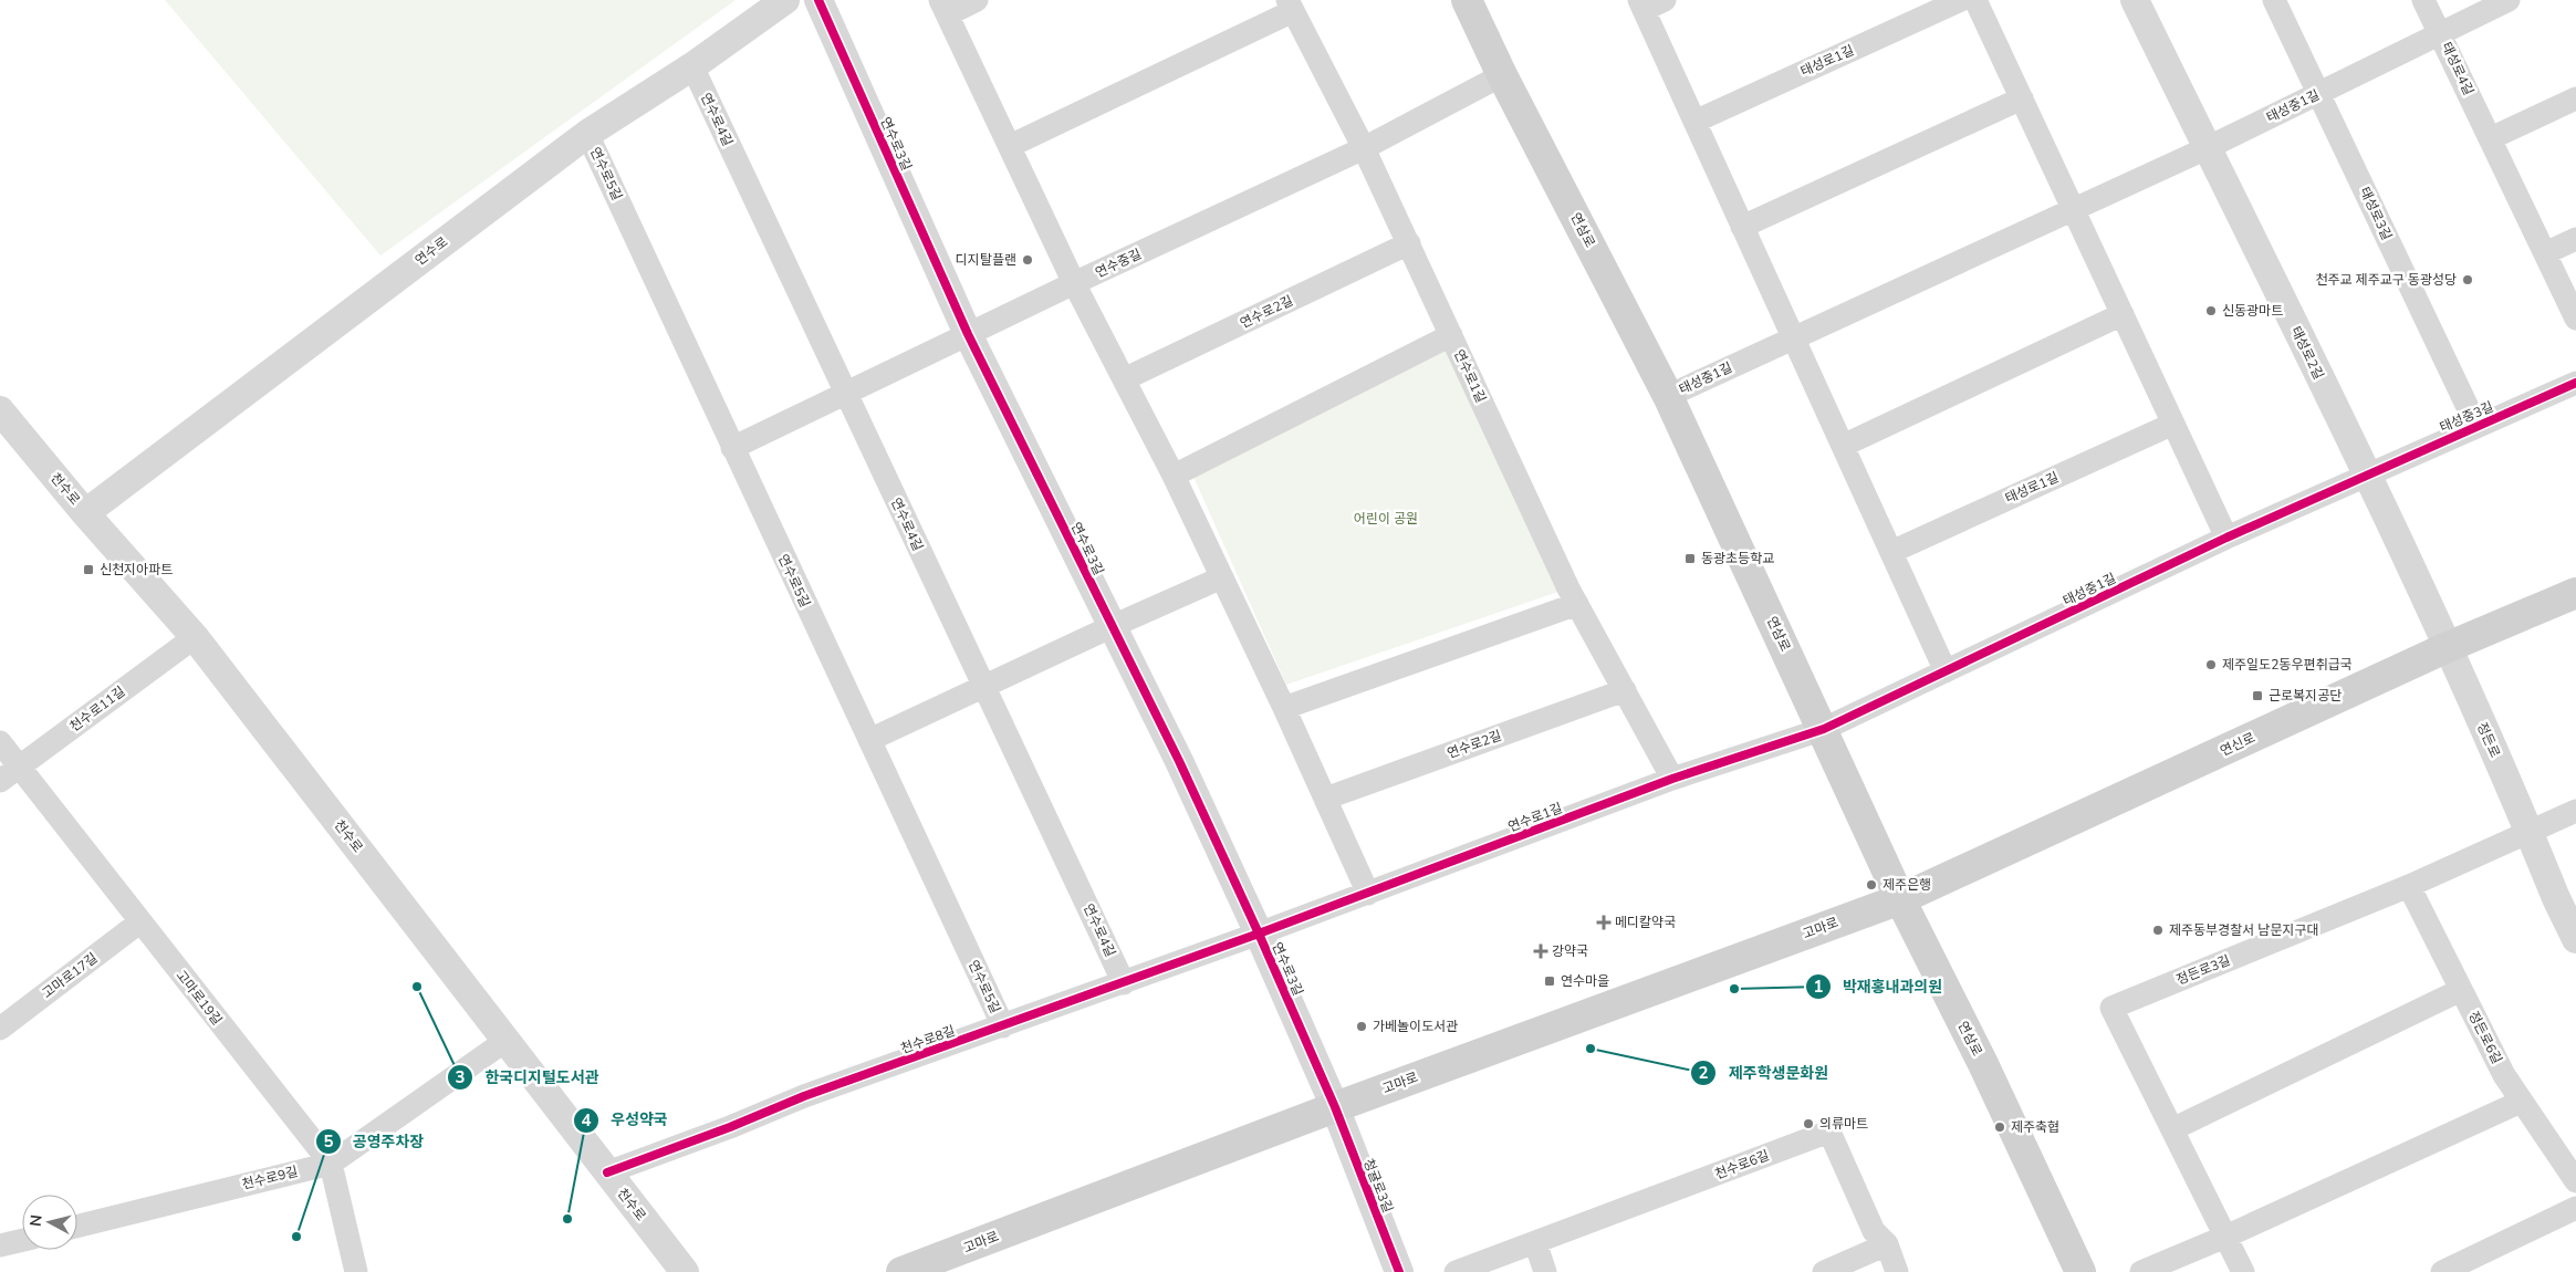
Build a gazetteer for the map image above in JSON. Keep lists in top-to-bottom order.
{
  "streets": {
    "main road": ["연삼로", "연신로", "고마로"],
    "street": [
      "태성로1길",
      "태성로4길",
      "태성중1길",
      "연수로4길",
      "연수로3길",
      "연수로5길",
      "태성로3길",
      "연수로",
      "연수중길",
      "연수로2길",
      "태성로2길",
      "연수로1길",
      "태성중3길",
      "천수로",
      "천수로11길",
      "정든로",
      "정든로3길",
      "고마로17길",
      "고마로19길",
      "정든로6길",
      "천수로8길",
      "천수로6길",
      "천수로9길",
      "청귤로3길"
    ]
  },
  "crossings": [
    ["태성로4길", "태성중1길"],
    ["태성중1길", "태성로3길"],
    ["태성중1길", "연삼로"],
    ["태성중1길", "태성로2길"],
    ["태성중1길", "연수로1길"],
    ["태성중1길", "태성중3길"],
    ["연수로4길", "연수로"],
    ["연수로4길", "연수중길"],
    ["연수로4길", "천수로8길"],
    ["연수로3길", "연수중길"],
    ["연수로3길", "연수로1길"],
    ["연수로3길", "고마로"],
    ["연수로3길", "천수로8길"],
    ["연수로3길", "청귤로3길"],
    ["연수로5길", "연수로"],
    ["연수로5길", "연수중길"],
    ["연수로5길", "천수로8길"],
    ["태성로3길", "태성중3길"],
    ["연삼로", "연수중길"],
    ["연삼로", "연수로1길"],
    ["연삼로", "연신로"],
    ["연삼로", "고마로"],
    ["연수로", "천수로"],
    ["연수중길", "연수로1길"],
    ["연수로2길", "연수로1길"],
    ["태성로2길", "태성중3길"],
    ["태성로2길", "정든로"],
    ["태성로2길", "연신로"],
    ["연수로1길", "천수로8길"],
    ["천수로", "천수로11길"],
    ["천수로", "천수로8길"],
    ["천수로", "천수로9길"],
    ["천수로11길", "고마로19길"],
    ["정든로", "연신로"],
    ["정든로", "정든로3길"],
    ["연신로", "고마로"],
    ["고마로", "청귤로3길"],
    ["정든로3길", "정든로6길"],
    ["고마로17길", "고마로19길"],
    ["고마로19길", "천수로9길"]
  ],
  "parks": ["어린이 공원"],
  "places": {
    "other": [
      "디지탈플랜",
      "천주교 제주교구 동광성당",
      "신동광마트",
      "제주일도2동우편취급국",
      "제주은행",
      "제주동부경찰서 남문지구대",
      "한국디지털도서관",
      "박재홍내과의원",
      "가베놀이도서관",
      "제주학생문화원",
      "의류마트",
      "제주축협",
      "우성약국",
      "공영주차장"
    ],
    "transit": [
      "동광초등학교",
      "신천지아파트",
      "근로복지공단",
      "연수마을"
    ],
    "health": ["메디칼약국", "강약국"]
  },
  "north": "left"
}
